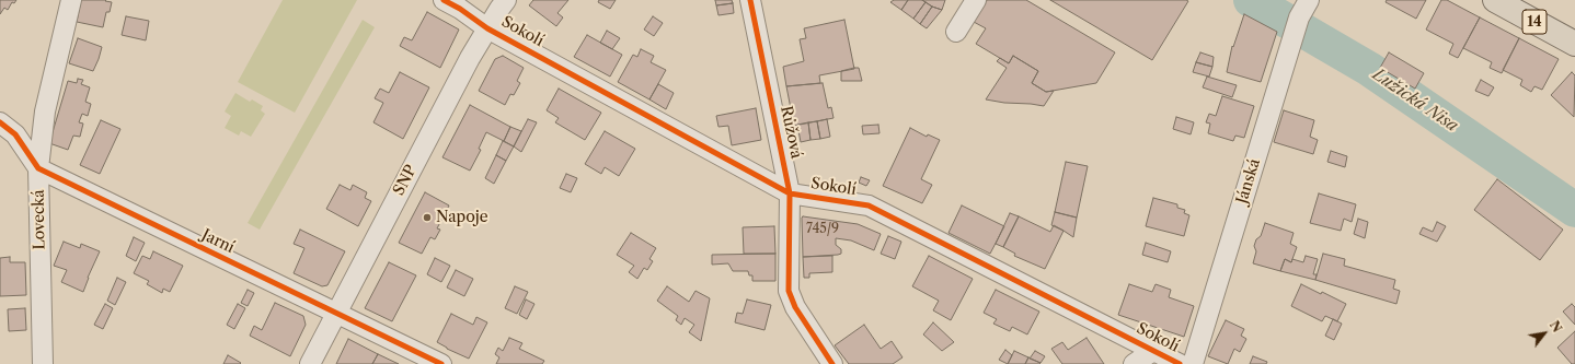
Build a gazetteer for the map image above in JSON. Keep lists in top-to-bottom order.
{
  "streets": {
    "main road": ["14"],
    "street": [
      "Sokolí",
      "Růžová",
      "SNP",
      "Jánská",
      "Lovecká",
      "Jarní"
    ]
  },
  "crossings": [
    ["Sokolí", "Růžová"],
    ["Sokolí", "SNP"],
    ["SNP", "Jarní"],
    ["Lovecká", "Jarní"]
  ],
  "water": ["Lužická Nisa"],
  "places": ["Napoje"],
  "house_numbers": ["745/9"],
  "north": "top right"
}
